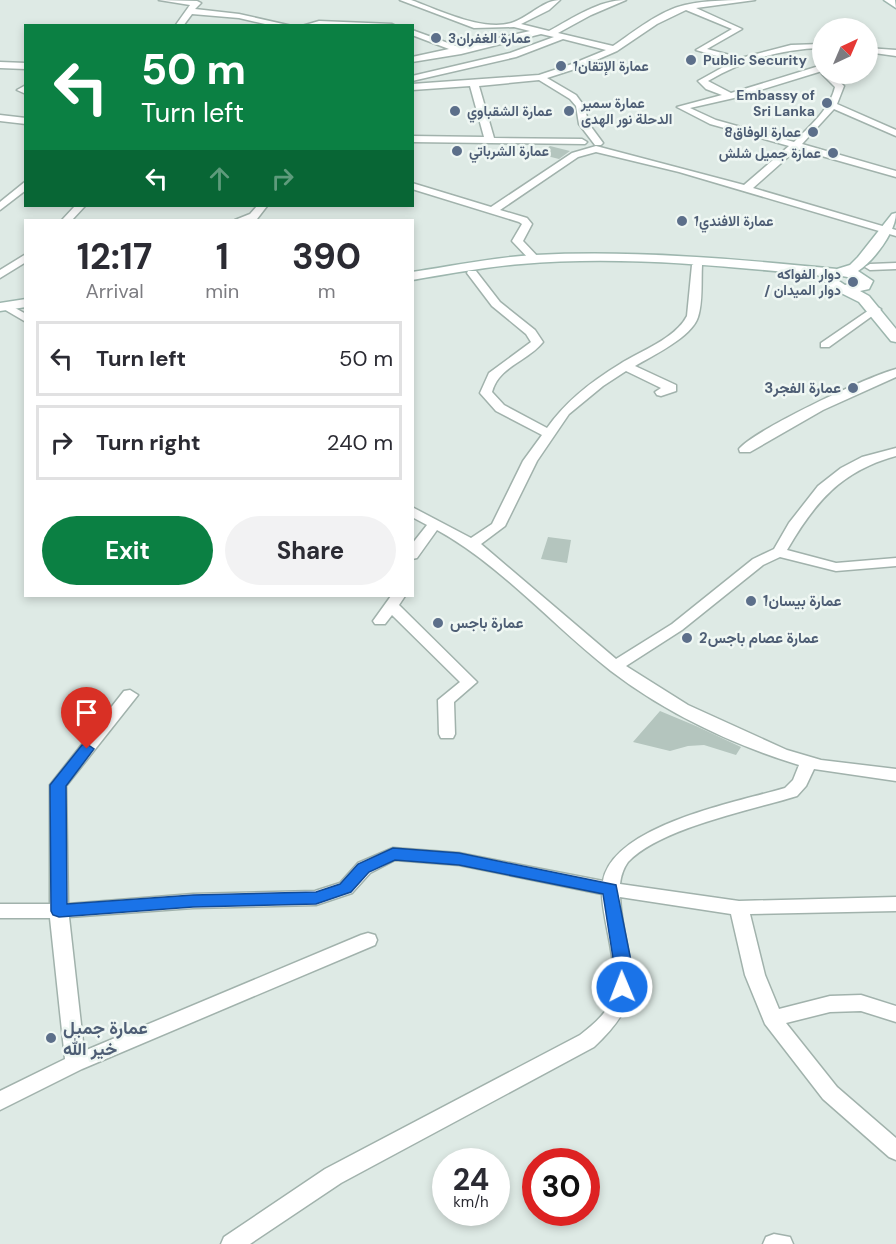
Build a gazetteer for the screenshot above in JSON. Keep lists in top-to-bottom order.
{
  "places": [
    "عمارة الغفران3",
    "Public Security",
    "عمارة الإتقان1",
    "Embassy of Sri Lanka",
    "عمارة الشقباوي",
    "عمارة سمير الدحلة نور الهدى",
    "عمارة الوفاق8",
    "عمارة الشرباتي",
    "عمارة جميل شلش",
    "عمارة الافندي1",
    "دوار الفواكه / دوار الميدان",
    "عمارة الفجر3",
    "عمارة بيسان1",
    "عمارة باجس",
    "عمارة عصام باجس2",
    "عمارة جميل خير الله"
  ],
  "north": "top right",
  "page": {
    "turn": ["50 m", "Turn left"],
    "eta": [
      "12:17",
      "Arrival",
      "1",
      "min",
      "390",
      "m"
    ],
    "list": [
      {
        "name": "Turn left",
        "value": "50 m"
      },
      {
        "name": "Turn right",
        "value": "240 m"
      }
    ],
    "buttons": ["Exit", "Share"],
    "speed": "24 km/h",
    "limit": "30"
  }
}
